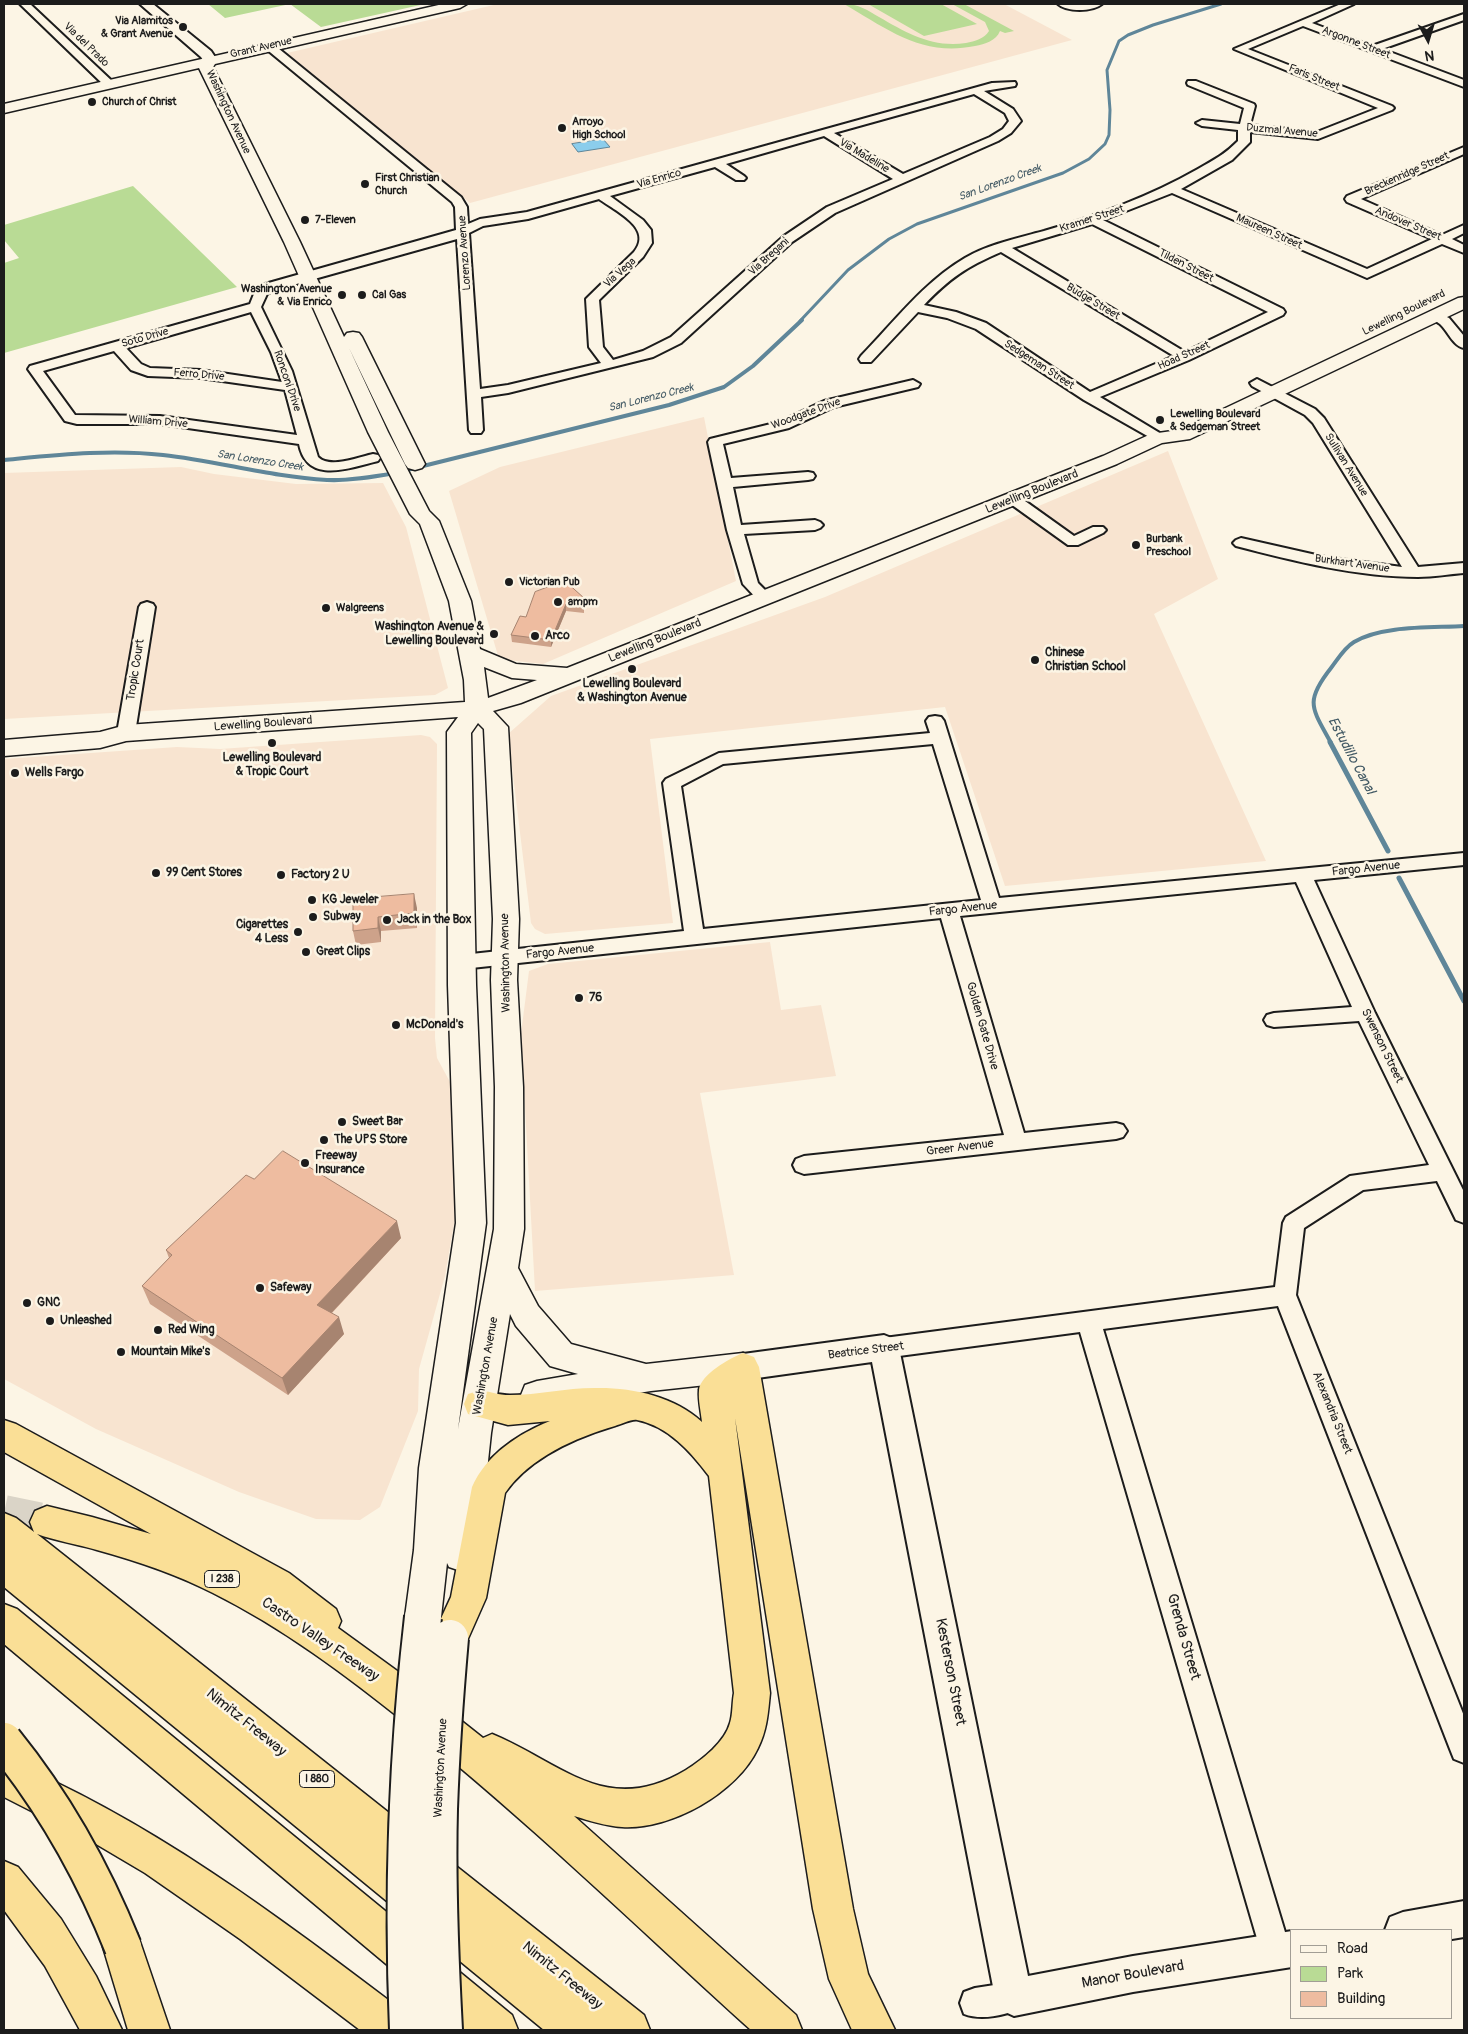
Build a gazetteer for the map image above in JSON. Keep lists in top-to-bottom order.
{
  "streets": {
    "highway": [
      "I 238",
      "Castro Valley Freeway",
      "Nimitz Freeway",
      "I 880"
    ],
    "main road": [
      "Grant Avenue",
      "Washington Avenue",
      "Lewelling Boulevard",
      "Beatrice Street"
    ],
    "street": [
      "Argonne Street",
      "Via del Prado",
      "Faris Street",
      "Duzmal Avenue",
      "Via Madeline",
      "Breckenridge Street",
      "Via Enrico",
      "Kramer Street",
      "Andover Street",
      "Maureen Street",
      "Lorenzo Avenue",
      "Via Bregani",
      "Tilden Street",
      "Via Vega",
      "Budge Street",
      "Soto Drive",
      "Hoad Street",
      "Sedgeman Street",
      "Ferro Drive",
      "Ronconi Drive",
      "Woodgate Drive",
      "William Drive",
      "Sullivan Avenue",
      "Burkhart Avenue",
      "Tropic Court",
      "Fargo Avenue",
      "Golden Gate Drive",
      "Swenson Street",
      "Greer Avenue",
      "Alexandria Street",
      "Grenda Street",
      "Kesterson Street",
      "Manor Boulevard"
    ]
  },
  "crossings": [
    ["Argonne Street", "Faris Street"],
    ["Via del Prado", "Grant Avenue"],
    ["Grant Avenue", "Washington Avenue"],
    ["Grant Avenue", "Lorenzo Avenue"],
    ["Faris Street", "Duzmal Avenue"],
    ["Washington Avenue", "Via Enrico"],
    ["Washington Avenue", "Lewelling Boulevard"],
    ["Washington Avenue", "Fargo Avenue"],
    ["Washington Avenue", "Beatrice Street"],
    ["Duzmal Avenue", "Kramer Street"],
    ["Via Madeline", "Via Enrico"],
    ["Via Madeline", "Via Bregani"],
    ["Breckenridge Street", "Andover Street"],
    ["Via Enrico", "Lorenzo Avenue"],
    ["Via Enrico", "Via Bregani"],
    ["Via Enrico", "Via Vega"],
    ["Kramer Street", "Maureen Street"],
    ["Kramer Street", "Tilden Street"],
    ["Kramer Street", "Budge Street"],
    ["Kramer Street", "Sedgeman Street"],
    ["Andover Street", "Maureen Street"],
    ["Lorenzo Avenue", "Via Bregani"],
    ["Via Bregani", "Via Vega"],
    ["Tilden Street", "Hoad Street"],
    ["Budge Street", "Hoad Street"],
    ["Lewelling Boulevard", "Sedgeman Street"],
    ["Lewelling Boulevard", "Woodgate Drive"],
    ["Lewelling Boulevard", "Sullivan Avenue"],
    ["Lewelling Boulevard", "Tropic Court"],
    ["Soto Drive", "Ferro Drive"],
    ["Soto Drive", "Ronconi Drive"],
    ["Soto Drive", "William Drive"],
    ["Hoad Street", "Sedgeman Street"],
    ["Ferro Drive", "Ronconi Drive"],
    ["Ronconi Drive", "William Drive"],
    ["Sullivan Avenue", "Burkhart Avenue"],
    ["Fargo Avenue", "Golden Gate Drive"],
    ["Fargo Avenue", "Swenson Street"],
    ["Golden Gate Drive", "Greer Avenue"],
    ["Swenson Street", "Alexandria Street"],
    ["Beatrice Street", "Alexandria Street"],
    ["Beatrice Street", "Grenda Street"],
    ["Beatrice Street", "Kesterson Street"],
    ["Grenda Street", "Manor Boulevard"],
    ["Kesterson Street", "Manor Boulevard"]
  ],
  "water": ["San Lorenzo Creek", "Estudillo Canal"],
  "places": [
    "Via Alamitos & Grant Avenue",
    "Church of Christ",
    "Arroyo High School",
    "First Christian Church",
    "7-Eleven",
    "Washington Avenue & Via Enrico",
    "Cal Gas",
    "Lewelling Boulevard & Sedgeman Street",
    "Burbank Preschool",
    "Victorian Pub",
    "ampm",
    "Walgreens",
    "Washington Avenue & Lewelling Boulevard",
    "Arco",
    "Chinese Christian School",
    "Lewelling Boulevard & Washington Avenue",
    "Lewelling Boulevard & Tropic Court",
    "Wells Fargo",
    "99 Cent Stores",
    "Factory 2 U",
    "KG Jeweler",
    "Subway",
    "Jack in the Box",
    "Cigarettes 4 Less",
    "Great Clips",
    "76",
    "McDonald's",
    "Sweet Bar",
    "The UPS Store",
    "Freeway Insurance",
    "Safeway",
    "GNC",
    "Unleashed",
    "Red Wing",
    "Mountain Mike's"
  ],
  "legend": ["Road", "Park", "Building"],
  "north": "bottom"
}
